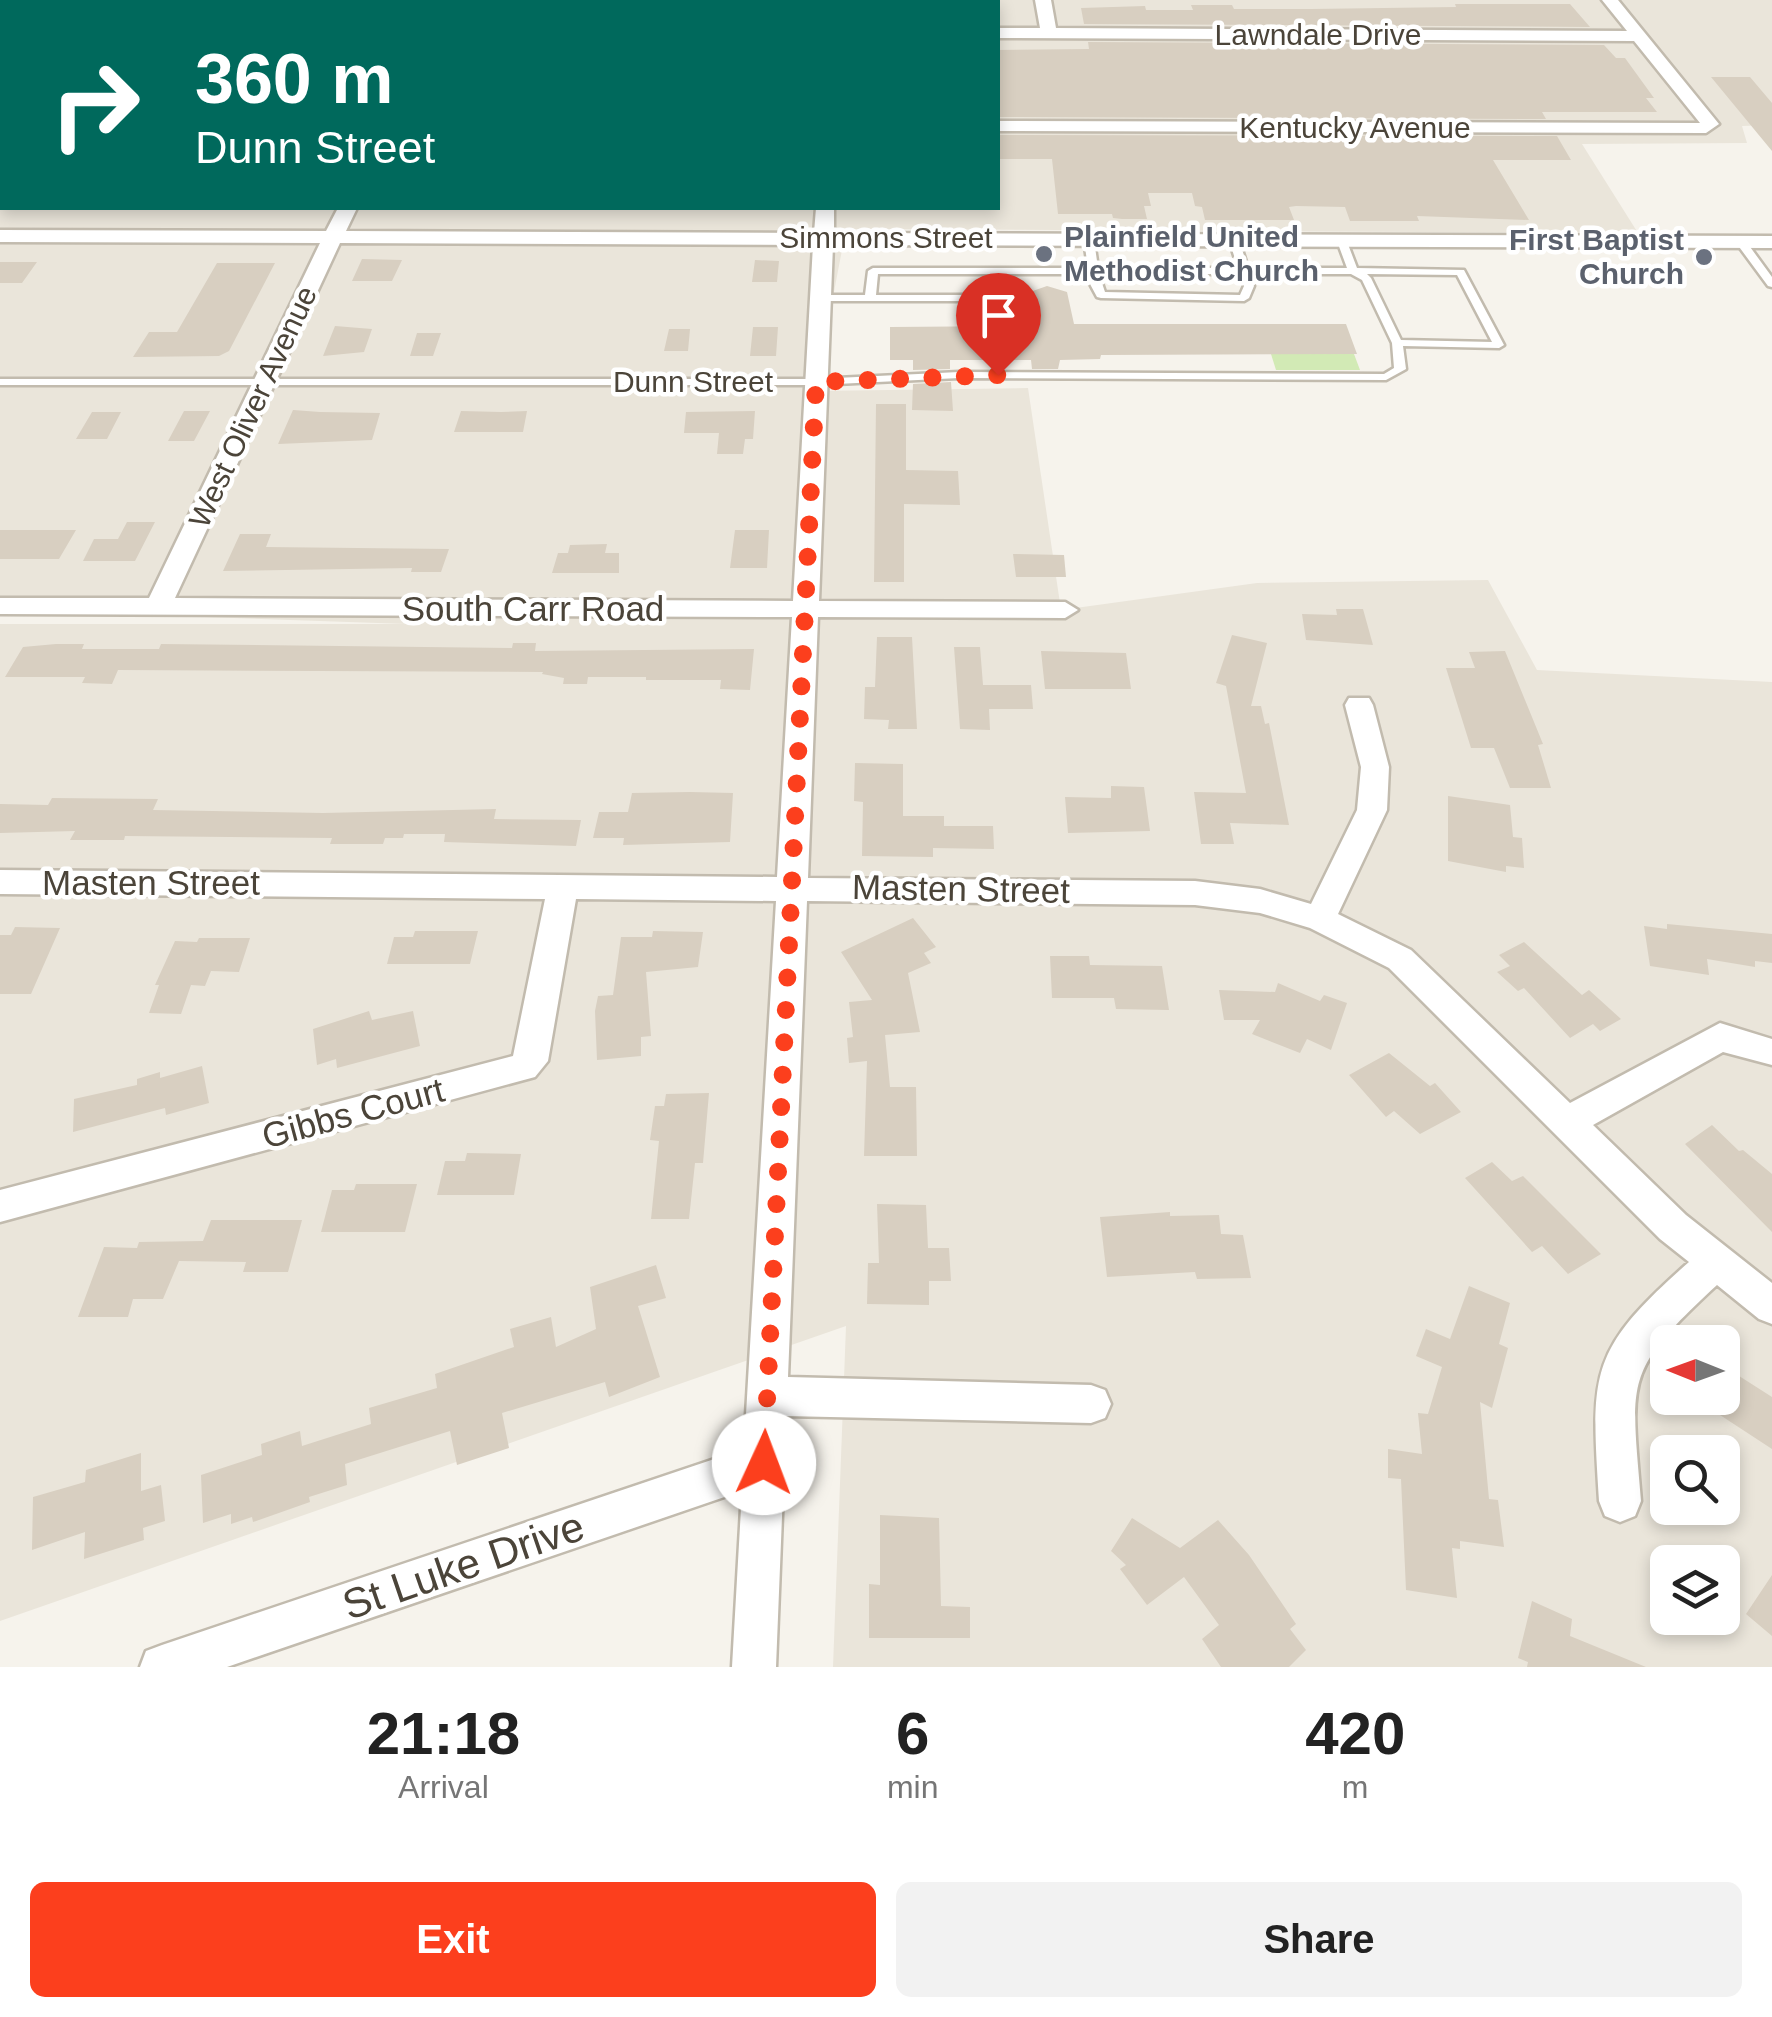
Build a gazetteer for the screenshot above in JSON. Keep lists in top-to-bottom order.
{
  "streets": {
    "street": [
      "Lawndale Drive",
      "Kentucky Avenue",
      "Simmons Street",
      "West Oliver Avenue",
      "South Carr Road",
      "Masten Street",
      "Gibbs Court",
      "St Luke Drive"
    ],
    "lane": ["Dunn Street"]
  },
  "crossings": [
    ["Lawndale Drive", "Kentucky Avenue"],
    ["Simmons Street", "West Oliver Avenue"],
    ["Dunn Street", "West Oliver Avenue"],
    ["West Oliver Avenue", "South Carr Road"],
    ["Masten Street", "Gibbs Court"]
  ],
  "places": ["Plainfield United Methodist Church", "First Baptist Church"],
  "north": "left",
  "page": {
    "turn": ["360 m", "Dunn Street"],
    "eta": [
      "21:18",
      "Arrival",
      "6",
      "min",
      "420",
      "m"
    ],
    "buttons": ["Exit", "Share"]
  }
}
